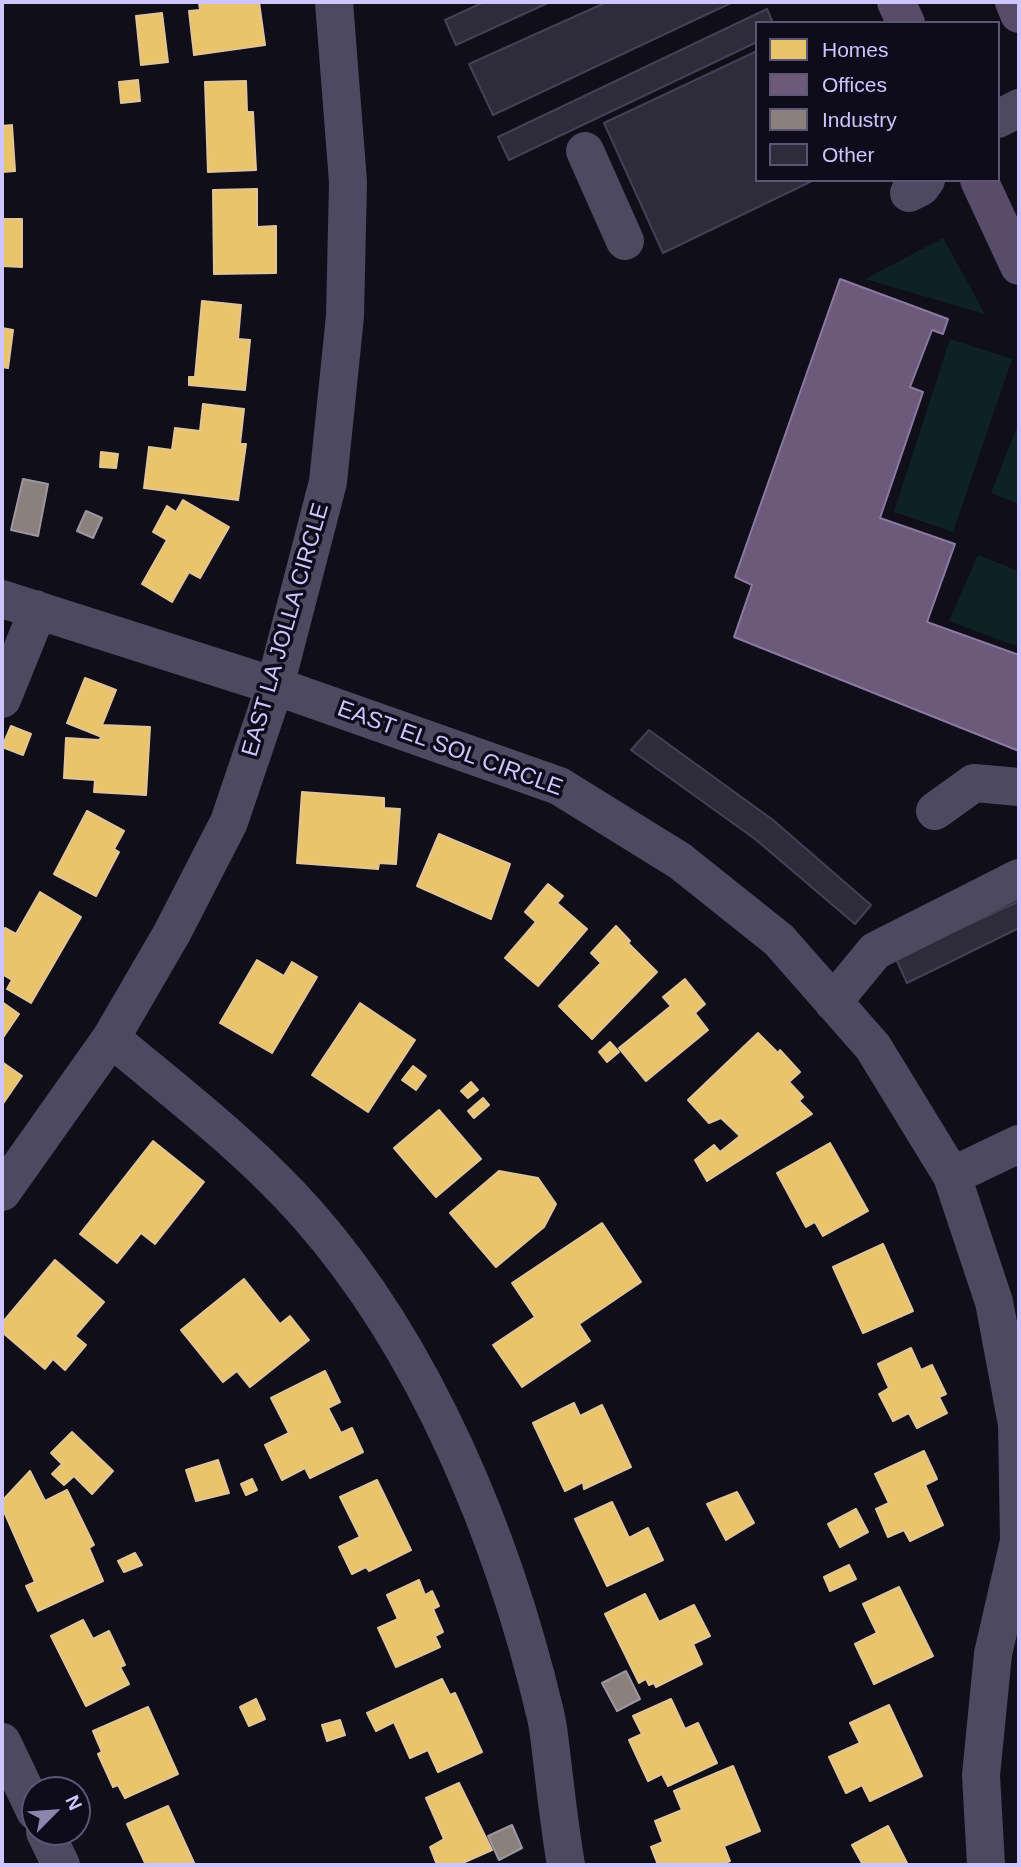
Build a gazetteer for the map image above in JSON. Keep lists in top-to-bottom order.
{
  "streets": {
    "street": ["EAST LA JOLLA CIRCLE", "EAST EL SOL CIRCLE"]
  },
  "crossings": [
    ["EAST LA JOLLA CIRCLE", "EAST EL SOL CIRCLE"]
  ],
  "legend": [
    "Homes",
    "Offices",
    "Industry",
    "Other"
  ],
  "north": "top right"
}
